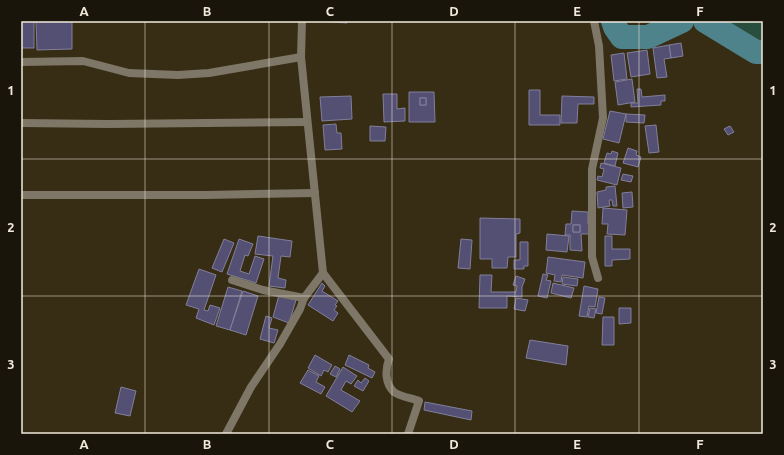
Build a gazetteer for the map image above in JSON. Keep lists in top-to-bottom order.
{
  "grid": {
    "columns": [
      "A",
      "B",
      "C",
      "D",
      "E",
      "F"
    ],
    "rows": ["1", "2", "3"]
  }
}
